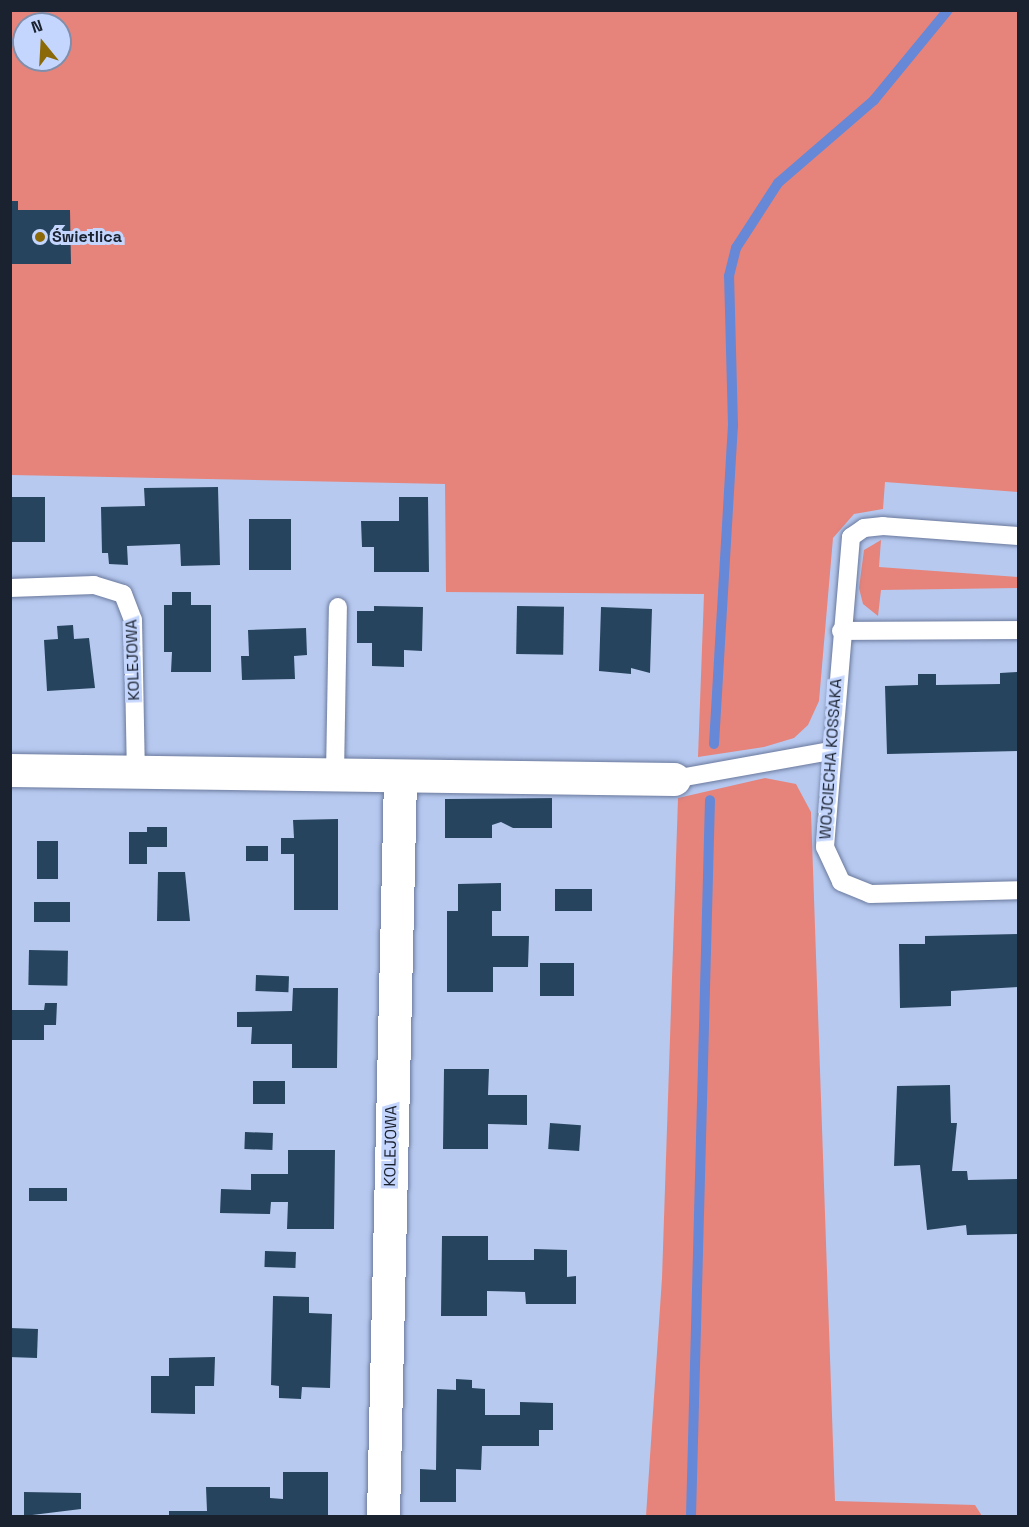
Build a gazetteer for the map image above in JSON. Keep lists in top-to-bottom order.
{
  "streets": {
    "street": ["KOLEJOWA"],
    "lane": ["WOJCIECHA KOSSAKA"]
  },
  "places": ["Świetlica"],
  "north": "top"
}
